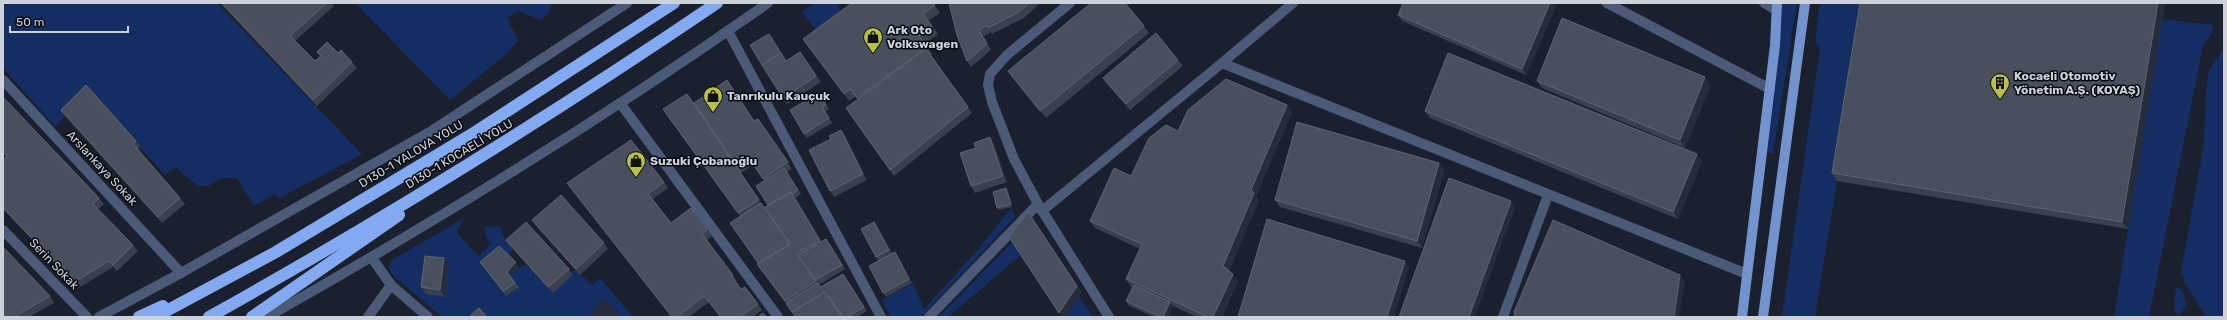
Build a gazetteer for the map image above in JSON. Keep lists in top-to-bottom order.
{
  "streets": {
    "highway": ["D130-1 YALOVA YOLU", "D130-1 KOCAELİ YOLU"],
    "street": ["Arslankaya Sokak", "Serin Sokak"]
  },
  "places": {
    "shop": ["Ark Oto Volkswagen", "Tanrıkulu Kauçuk", "Suzuki Çobanoğlu"],
    "building": ["Kocaeli Otomotiv Yönetim A.Ş. (KOYAŞ)"]
  },
  "scale_bar": "50 m"
}
